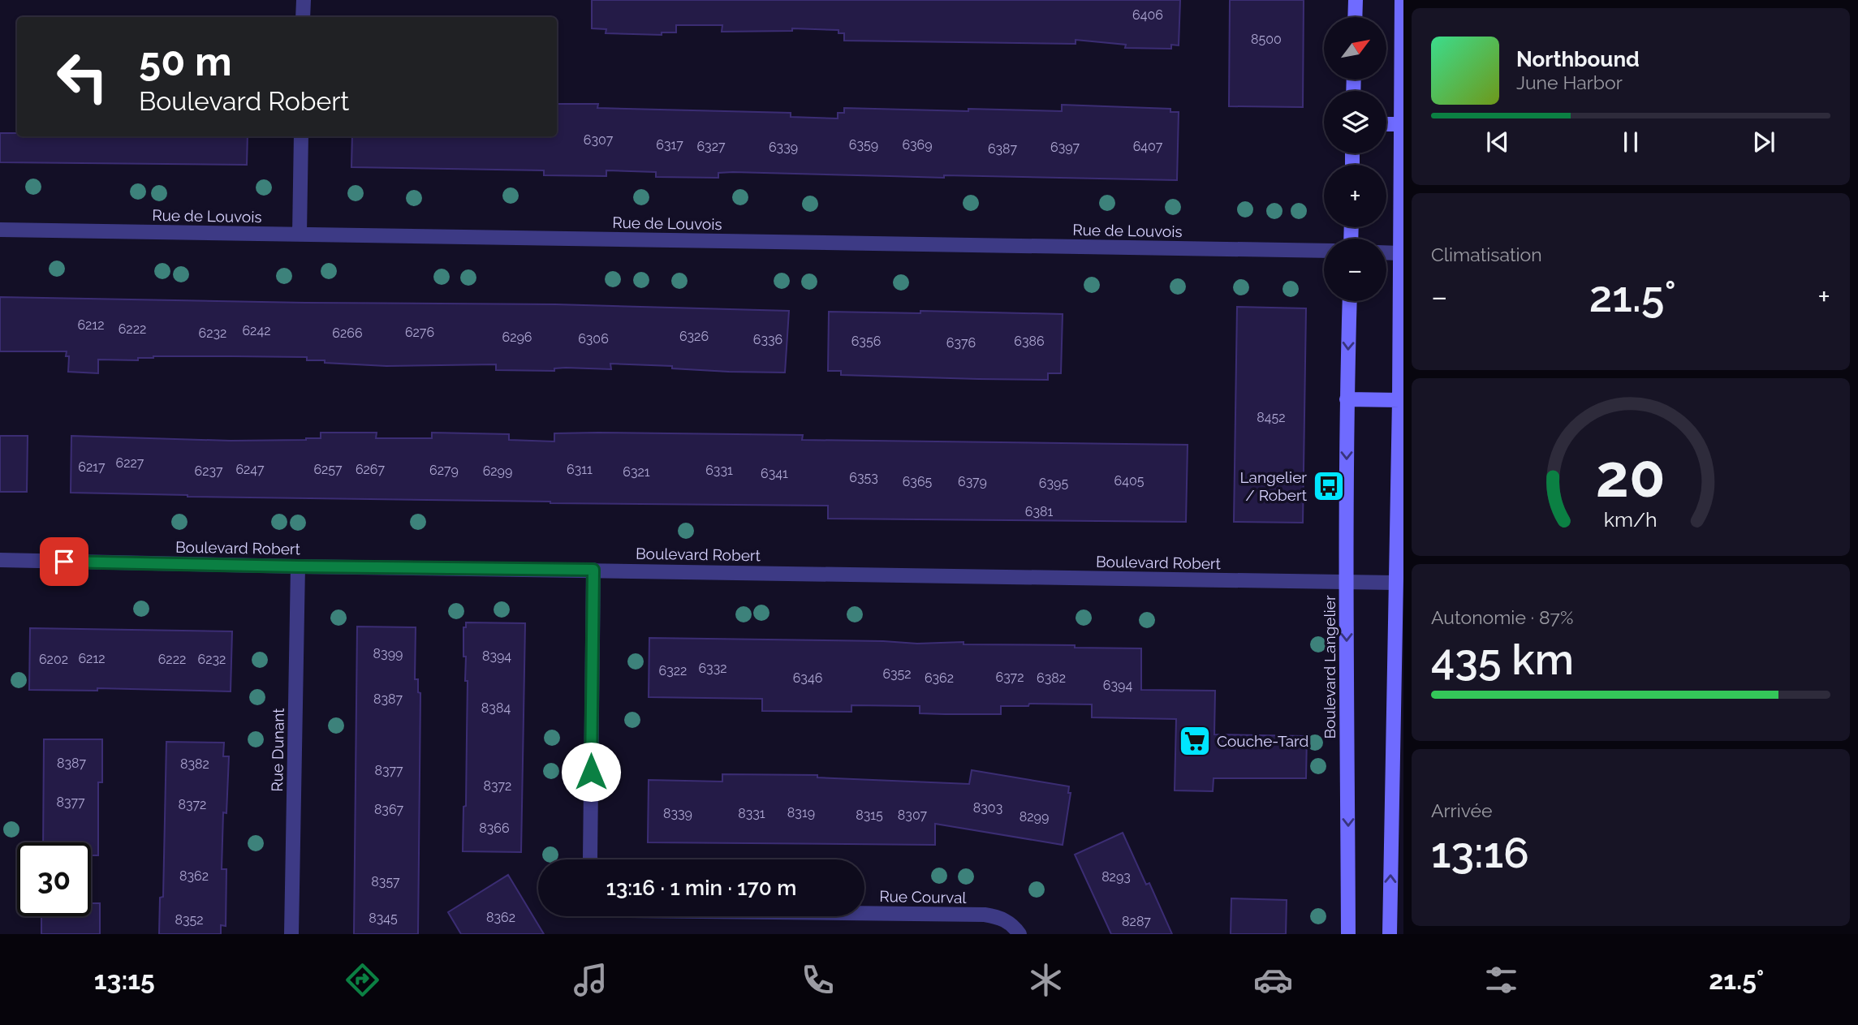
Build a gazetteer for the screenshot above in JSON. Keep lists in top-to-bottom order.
{
  "streets": {
    "main road": ["Boulevard Langelier"],
    "street": [
      "Rue de Louvois",
      "Boulevard Robert",
      "Rue Dunant",
      "Rue Courval"
    ]
  },
  "crossings": [
    ["Boulevard Robert", "Boulevard Langelier"],
    ["Boulevard Robert", "Rue Dunant"]
  ],
  "places": {
    "bus stop": ["Langelier / Robert"],
    "supermarket": ["Couche-Tard"]
  },
  "house_numbers": [
    "6406",
    "8500",
    "6307",
    "6317",
    "6359",
    "6369",
    "6327",
    "6407",
    "6339",
    "6397",
    "6387",
    "6212",
    "6222",
    "6242",
    "6276",
    "6232",
    "6266",
    "6326",
    "6296",
    "6306",
    "6336",
    "6356",
    "6386",
    "6376",
    "8452",
    "6227",
    "6217",
    "6247",
    "6257",
    "6267",
    "6311",
    "6279",
    "6331",
    "6237",
    "6299",
    "6321",
    "6341",
    "6353",
    "6405",
    "6365",
    "6379",
    "6395",
    "6381",
    "8399",
    "8394",
    "6212",
    "6202",
    "6222",
    "6232",
    "6332",
    "6322",
    "6352",
    "6372",
    "6346",
    "6362",
    "6382",
    "6394",
    "8387",
    "8384",
    "8387",
    "8382",
    "8377",
    "8372",
    "8377",
    "8372",
    "8303",
    "8367",
    "8319",
    "8339",
    "8331",
    "8315",
    "8307",
    "8299",
    "8366",
    "8362",
    "8293",
    "8357",
    "8362",
    "8345",
    "8352",
    "8287"
  ],
  "north": "top right",
  "page": {
    "map_buttons": ["+", "−"],
    "turn": ["50 m", "Boulevard Robert"],
    "song": ["Northbound", "June Harbor"],
    "tile": [
      "Climatisation",
      ["Autonomie · 87%", "435 km"],
      ["Arrivée", "13:16"]
    ],
    "heat": ["−", "21.5°", "+"],
    "limit": "30",
    "trip": "13:16 · 1 min · 170 m",
    "tabs": ["13:15", "21.5°"],
    "gauge": ["20", "km/h"]
  }
}
